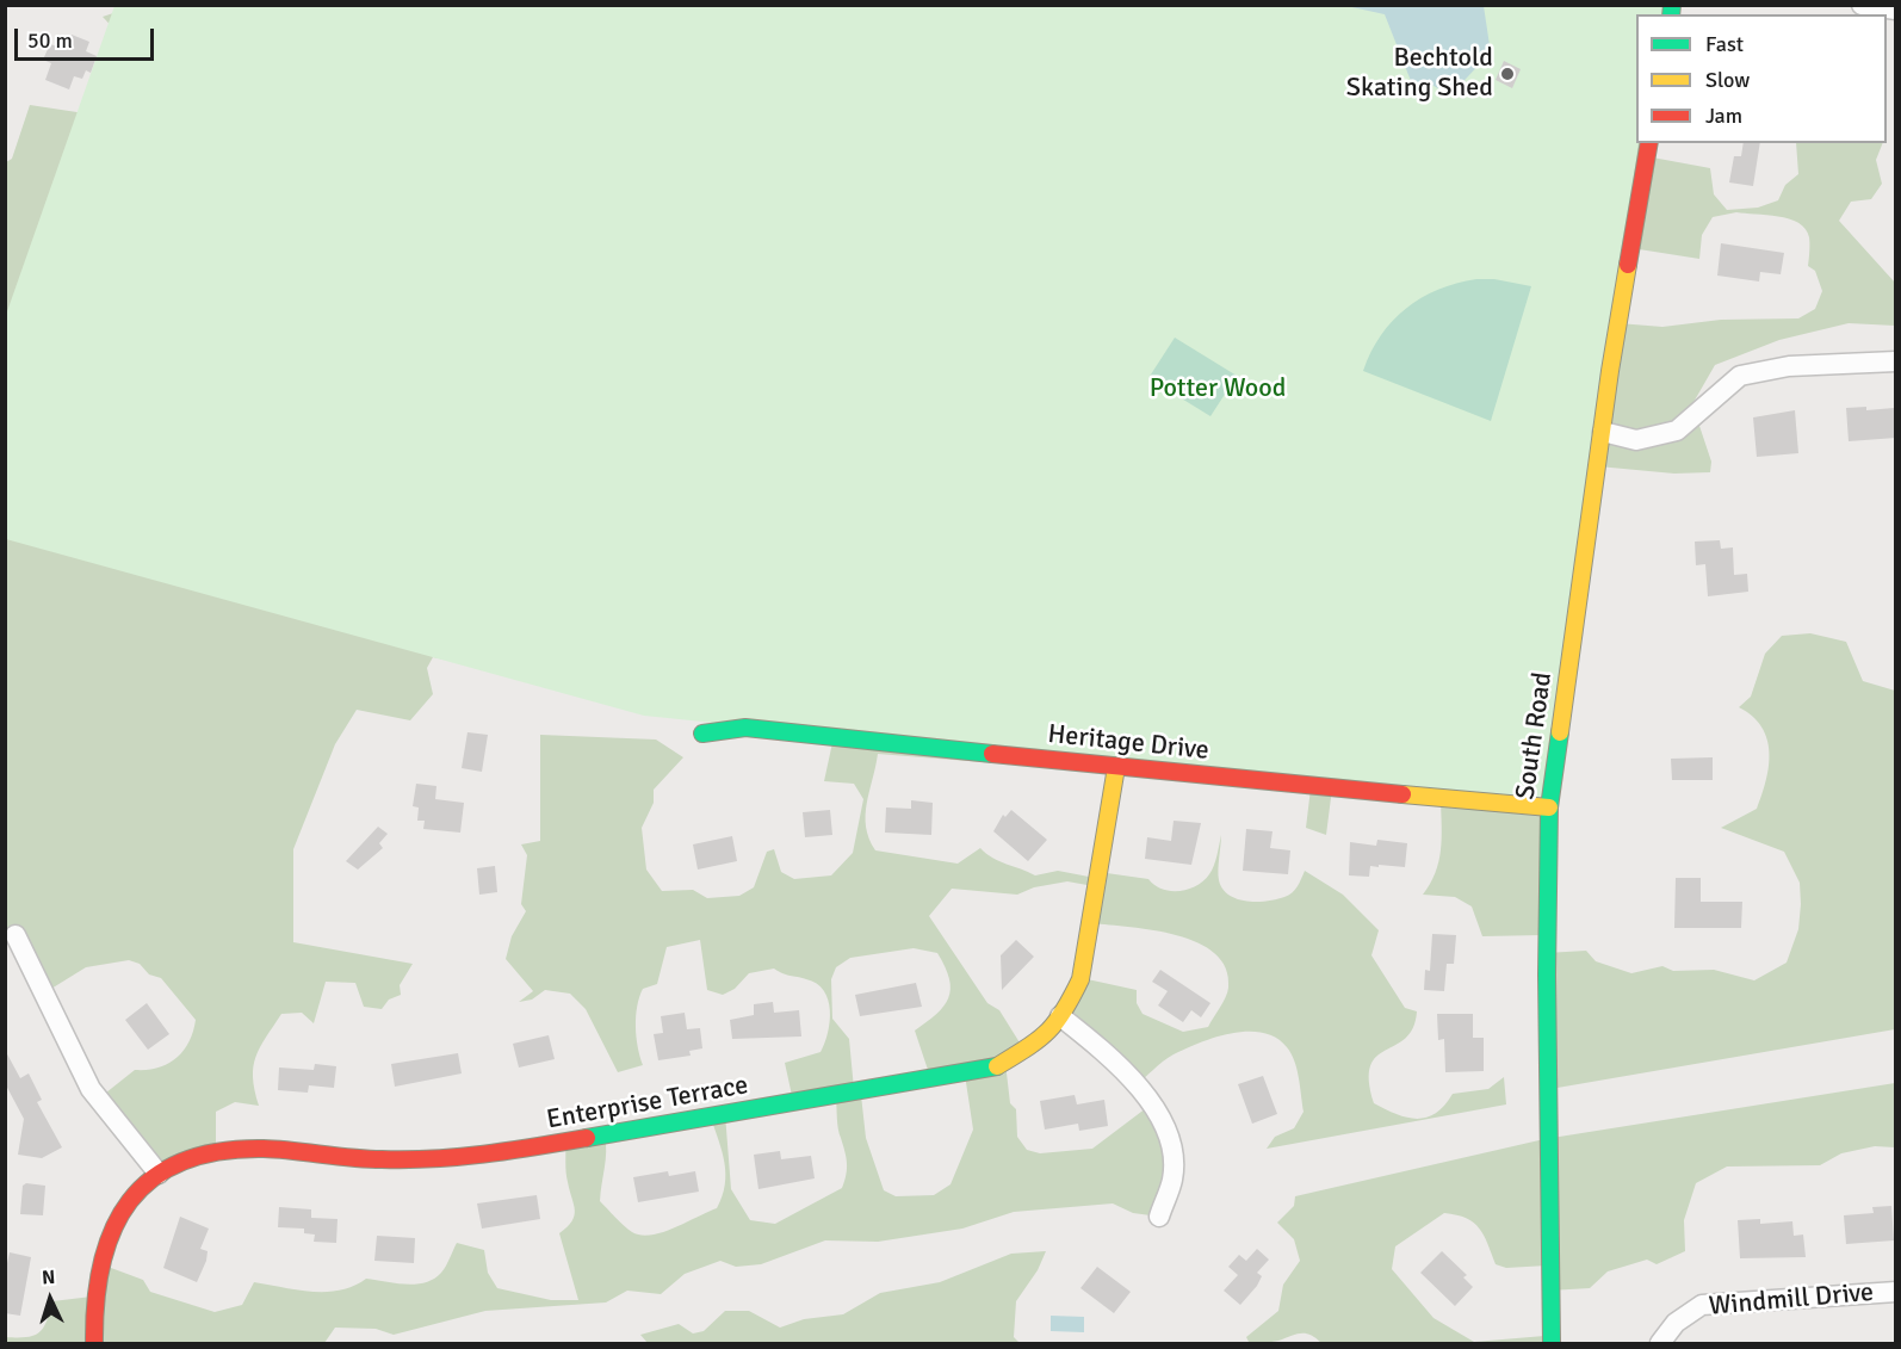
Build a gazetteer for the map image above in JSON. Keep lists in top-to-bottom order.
{
  "streets": {
    "street": [
      "South Road",
      "Heritage Drive",
      "Enterprise Terrace",
      "Windmill Drive"
    ]
  },
  "crossings": [
    ["South Road", "Heritage Drive"],
    ["Heritage Drive", "Enterprise Terrace"]
  ],
  "parks": ["Potter Wood"],
  "places": ["Bechtold Skating Shed"],
  "legend": ["Fast", "Slow", "Jam"],
  "scale_bar": "50 m",
  "north": "top"
}
